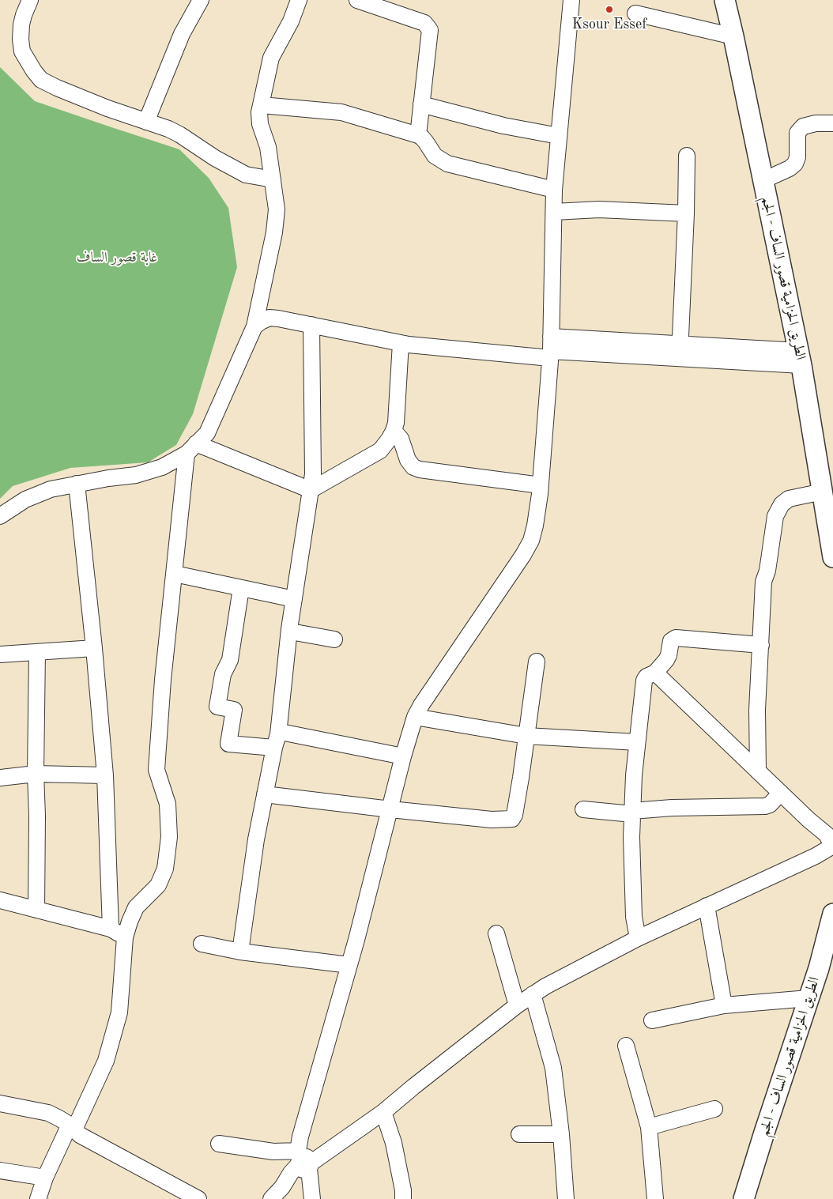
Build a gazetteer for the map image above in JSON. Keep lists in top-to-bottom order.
{
  "streets": {
    "main road": ["الطريق الحزامية قصور الساف - الجم"]
  },
  "parks": ["غابة قصور الساف"],
  "places": ["Ksour Essef"]
}
